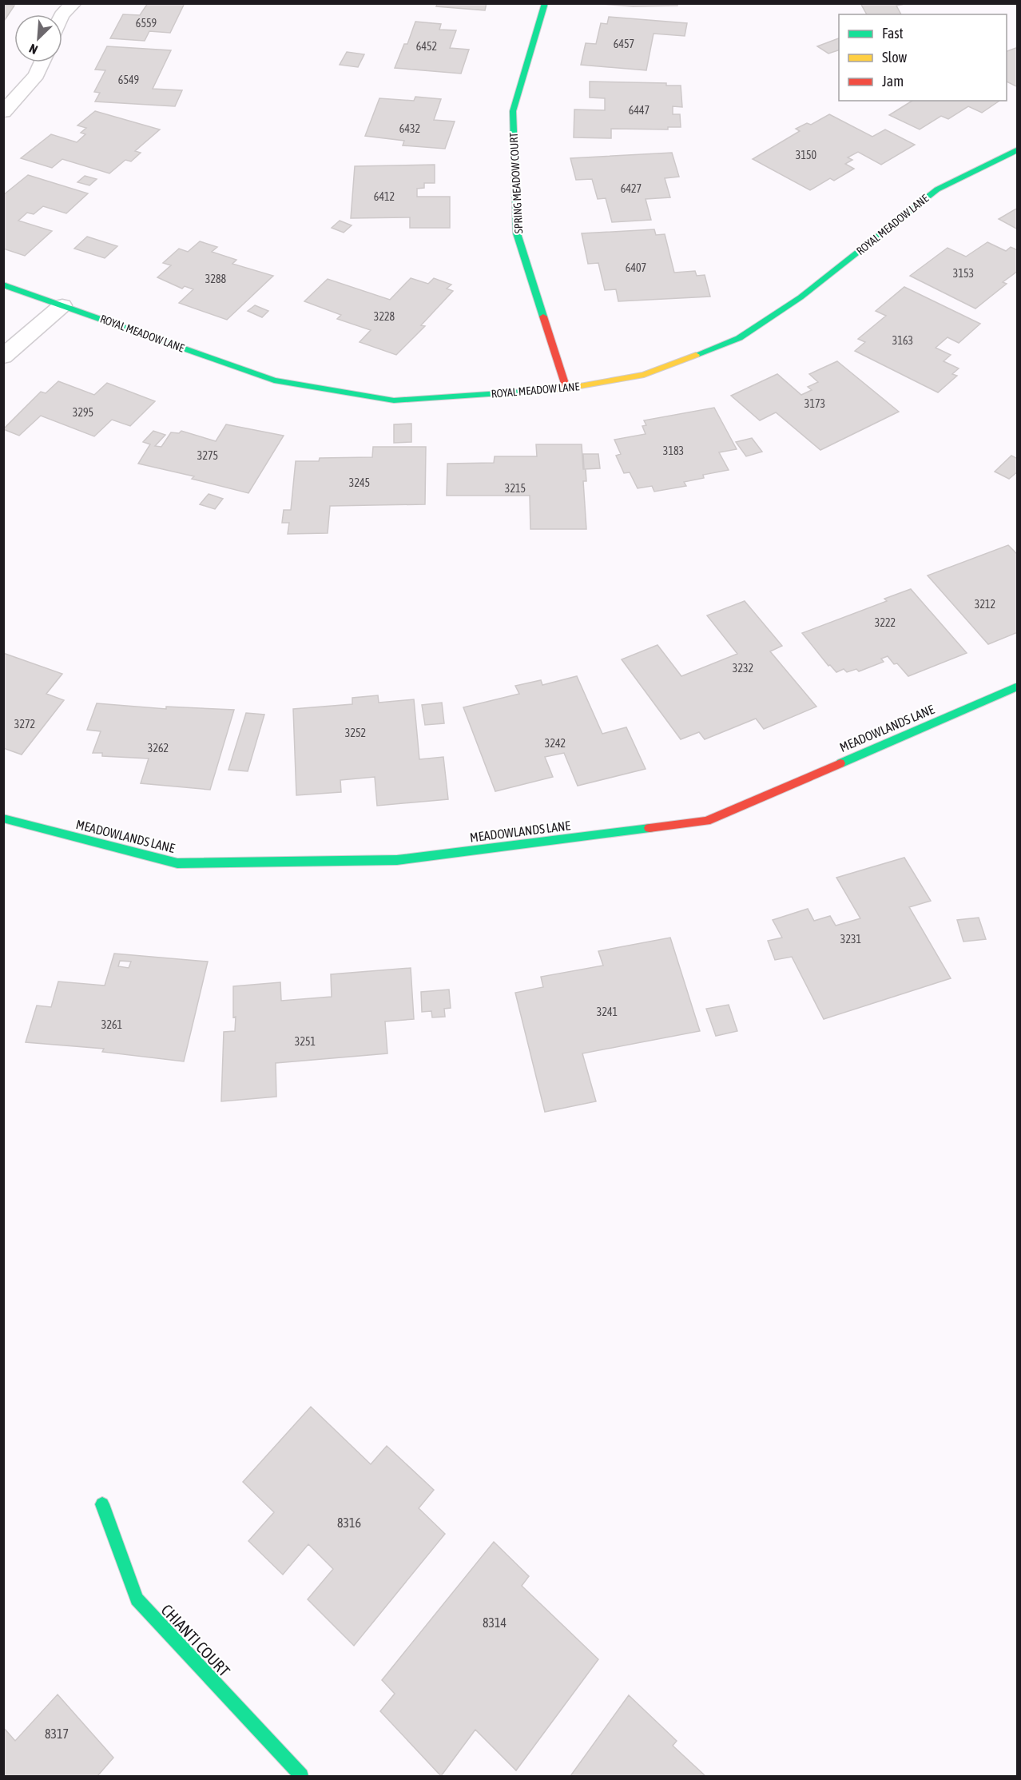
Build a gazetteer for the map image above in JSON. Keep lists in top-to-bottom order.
{
  "streets": {
    "street": [
      "SPRING MEADOW COURT",
      "ROYAL MEADOW LANE",
      "MEADOWLANDS LANE",
      "CHIANTI COURT"
    ]
  },
  "crossings": [
    ["SPRING MEADOW COURT", "ROYAL MEADOW LANE"]
  ],
  "house_numbers": [
    "6559",
    "6457",
    "6452",
    "6549",
    "6447",
    "6432",
    "3150",
    "6427",
    "6412",
    "6407",
    "3153",
    "3288",
    "3228",
    "3163",
    "3173",
    "3295",
    "3183",
    "3275",
    "3245",
    "3215",
    "3212",
    "3222",
    "3232",
    "3272",
    "3252",
    "3242",
    "3262",
    "3231",
    "3241",
    "3261",
    "3251",
    "8316",
    "8314",
    "8317"
  ],
  "legend": ["Fast", "Slow", "Jam"],
  "north": "bottom left"
}
